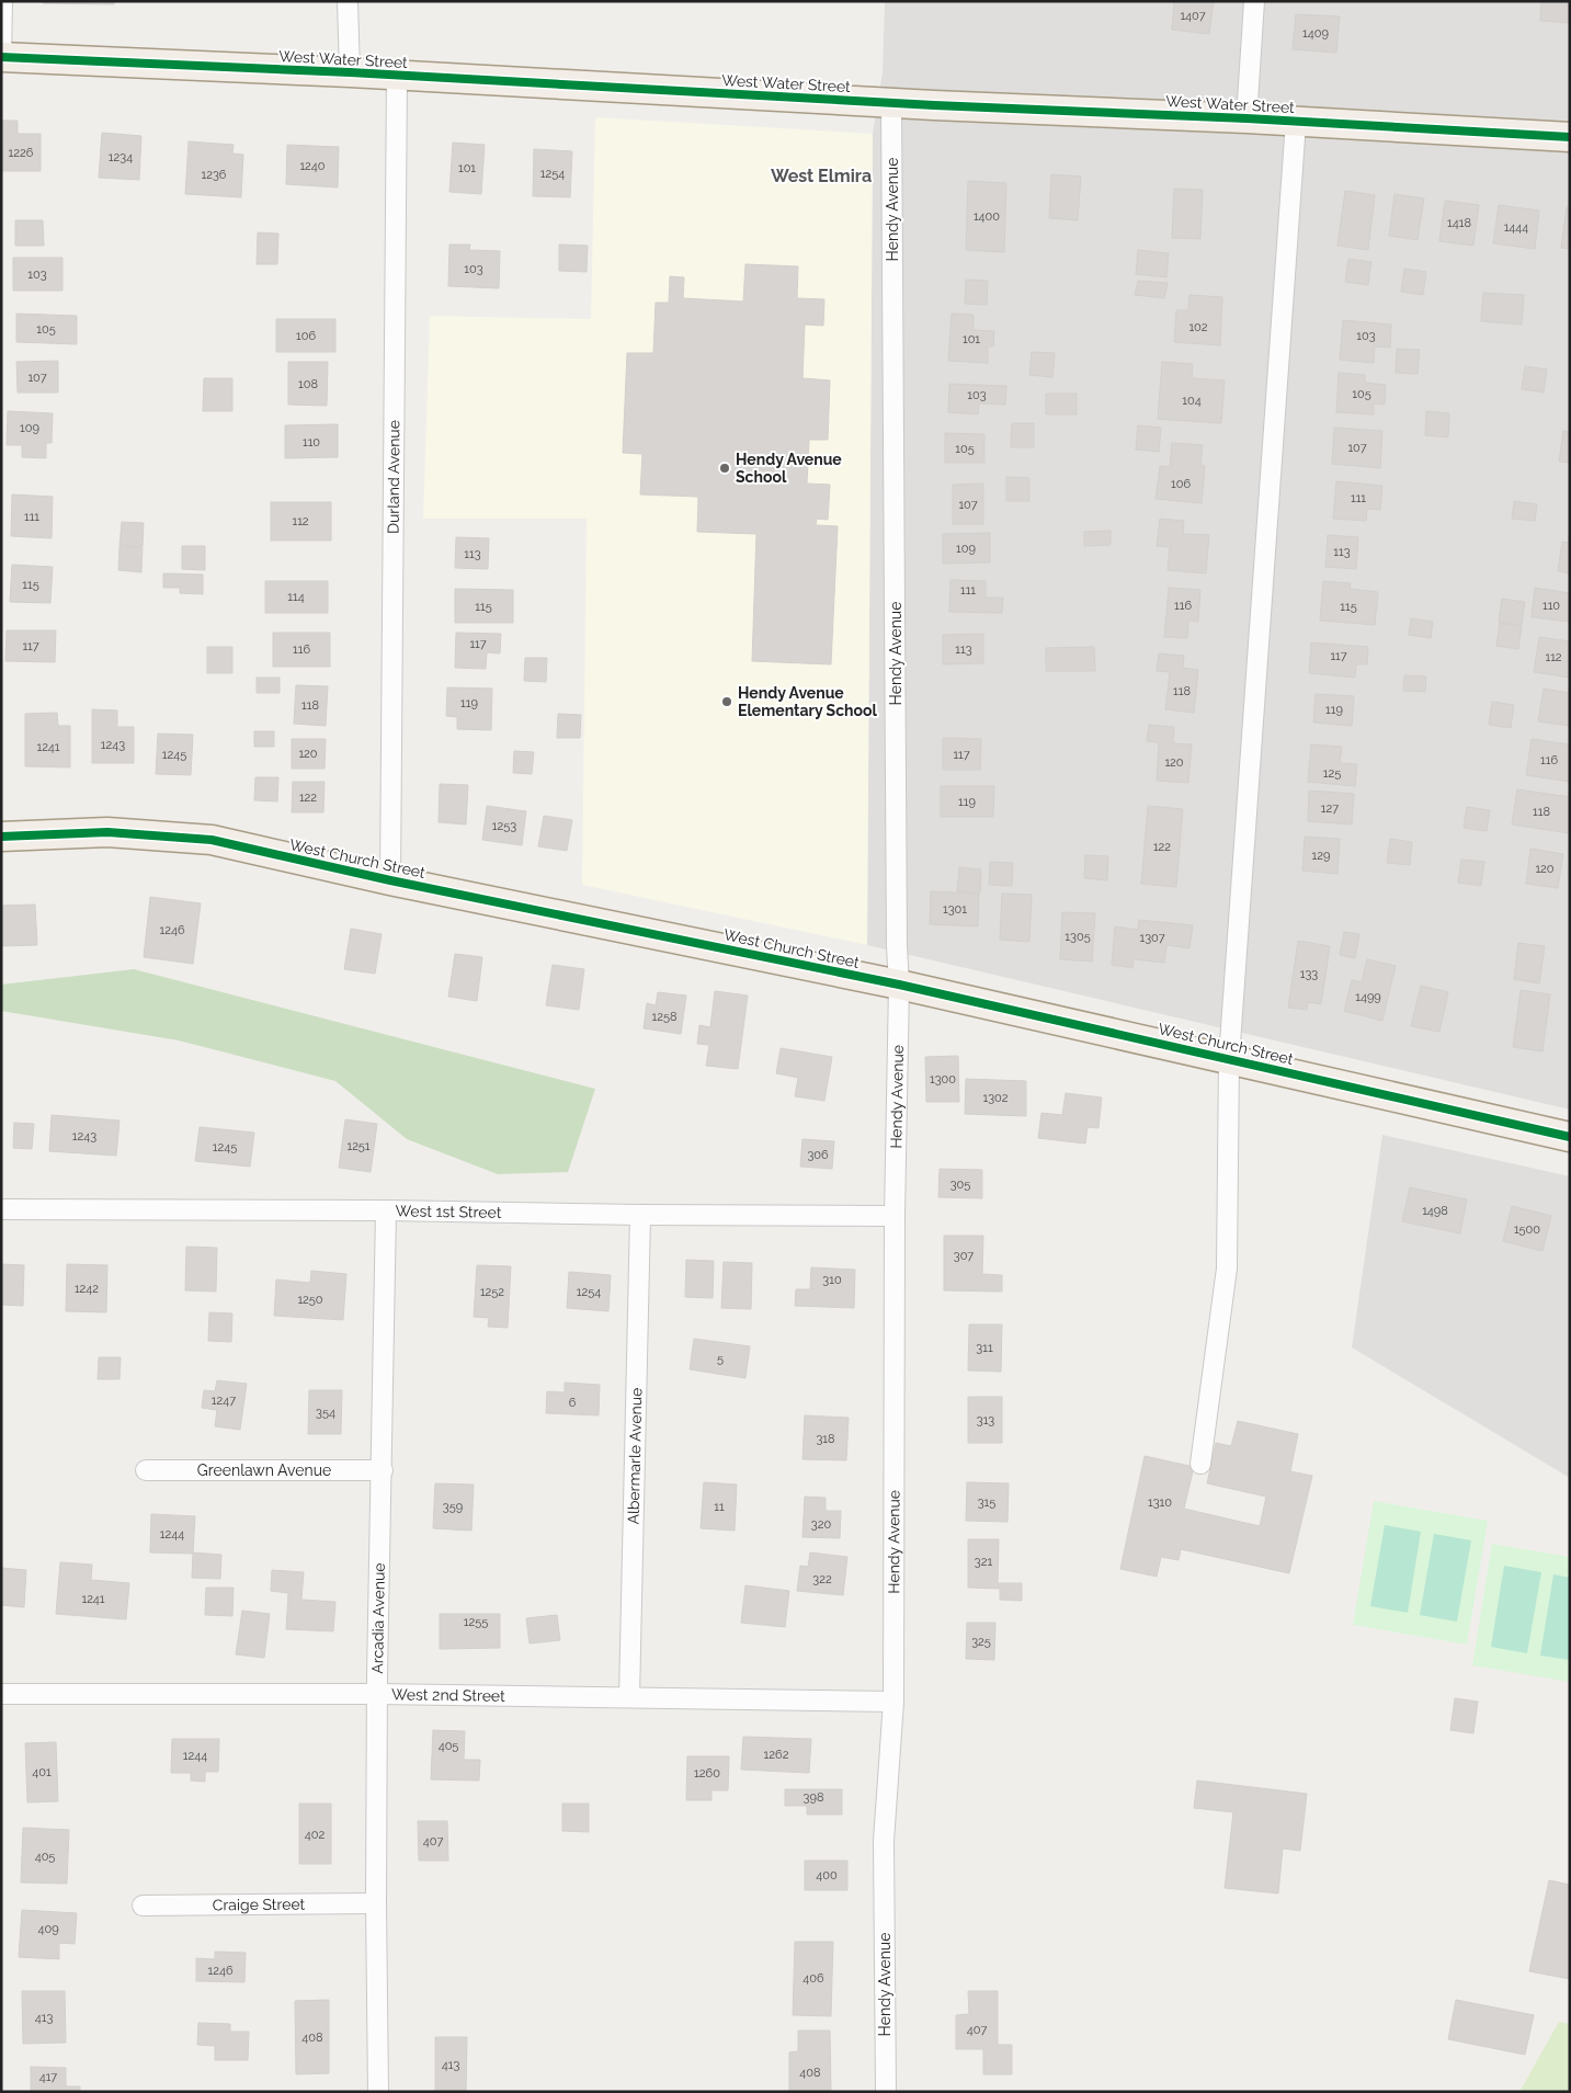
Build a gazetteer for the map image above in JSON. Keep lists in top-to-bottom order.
{
  "streets": {
    "main road": ["West Water Street", "West Church Street"],
    "street": [
      "Hendy Avenue",
      "Durland Avenue",
      "West 1st Street",
      "Albermarle Avenue",
      "Greenlawn Avenue",
      "Arcadia Avenue",
      "West 2nd Street",
      "Craige Street"
    ]
  },
  "crossings": [
    ["West Water Street", "Hendy Avenue"],
    ["West Water Street", "Durland Avenue"],
    ["Hendy Avenue", "West Church Street"],
    ["Hendy Avenue", "West 1st Street"],
    ["Hendy Avenue", "West 2nd Street"],
    ["Durland Avenue", "West Church Street"],
    ["West 1st Street", "Albermarle Avenue"],
    ["West 1st Street", "Arcadia Avenue"],
    ["Albermarle Avenue", "West 2nd Street"],
    ["Greenlawn Avenue", "Arcadia Avenue"],
    ["Arcadia Avenue", "West 2nd Street"],
    ["Arcadia Avenue", "Craige Street"]
  ],
  "districts": ["West Elmira"],
  "places": ["Hendy Avenue School", "Hendy Avenue Elementary School"],
  "house_numbers": [
    "1407",
    "1409",
    "1226",
    "1234",
    "1240",
    "101",
    "1254",
    "1236",
    "1400",
    "1418",
    "1444",
    "103",
    "103",
    "102",
    "105",
    "106",
    "103",
    "101",
    "107",
    "108",
    "105",
    "103",
    "104",
    "109",
    "110",
    "107",
    "105",
    "106",
    "111",
    "107",
    "111",
    "112",
    "109",
    "113",
    "113",
    "115",
    "111",
    "114",
    "116",
    "110",
    "115",
    "115",
    "117",
    "117",
    "116",
    "113",
    "117",
    "112",
    "118",
    "119",
    "118",
    "119",
    "1243",
    "1241",
    "120",
    "1245",
    "117",
    "116",
    "120",
    "125",
    "122",
    "119",
    "127",
    "118",
    "1253",
    "122",
    "129",
    "120",
    "1301",
    "1246",
    "1305",
    "1307",
    "133",
    "1499",
    "1258",
    "1300",
    "1302",
    "1243",
    "1251",
    "1245",
    "306",
    "305",
    "1498",
    "1500",
    "307",
    "310",
    "1242",
    "1252",
    "1254",
    "1250",
    "311",
    "5",
    "1247",
    "6",
    "354",
    "313",
    "318",
    "315",
    "1310",
    "359",
    "11",
    "320",
    "1244",
    "321",
    "322",
    "1241",
    "1255",
    "325",
    "405",
    "1262",
    "1244",
    "401",
    "1260",
    "398",
    "402",
    "407",
    "405",
    "400",
    "409",
    "1246",
    "406",
    "413",
    "407",
    "408",
    "413",
    "408",
    "417"
  ]
}
